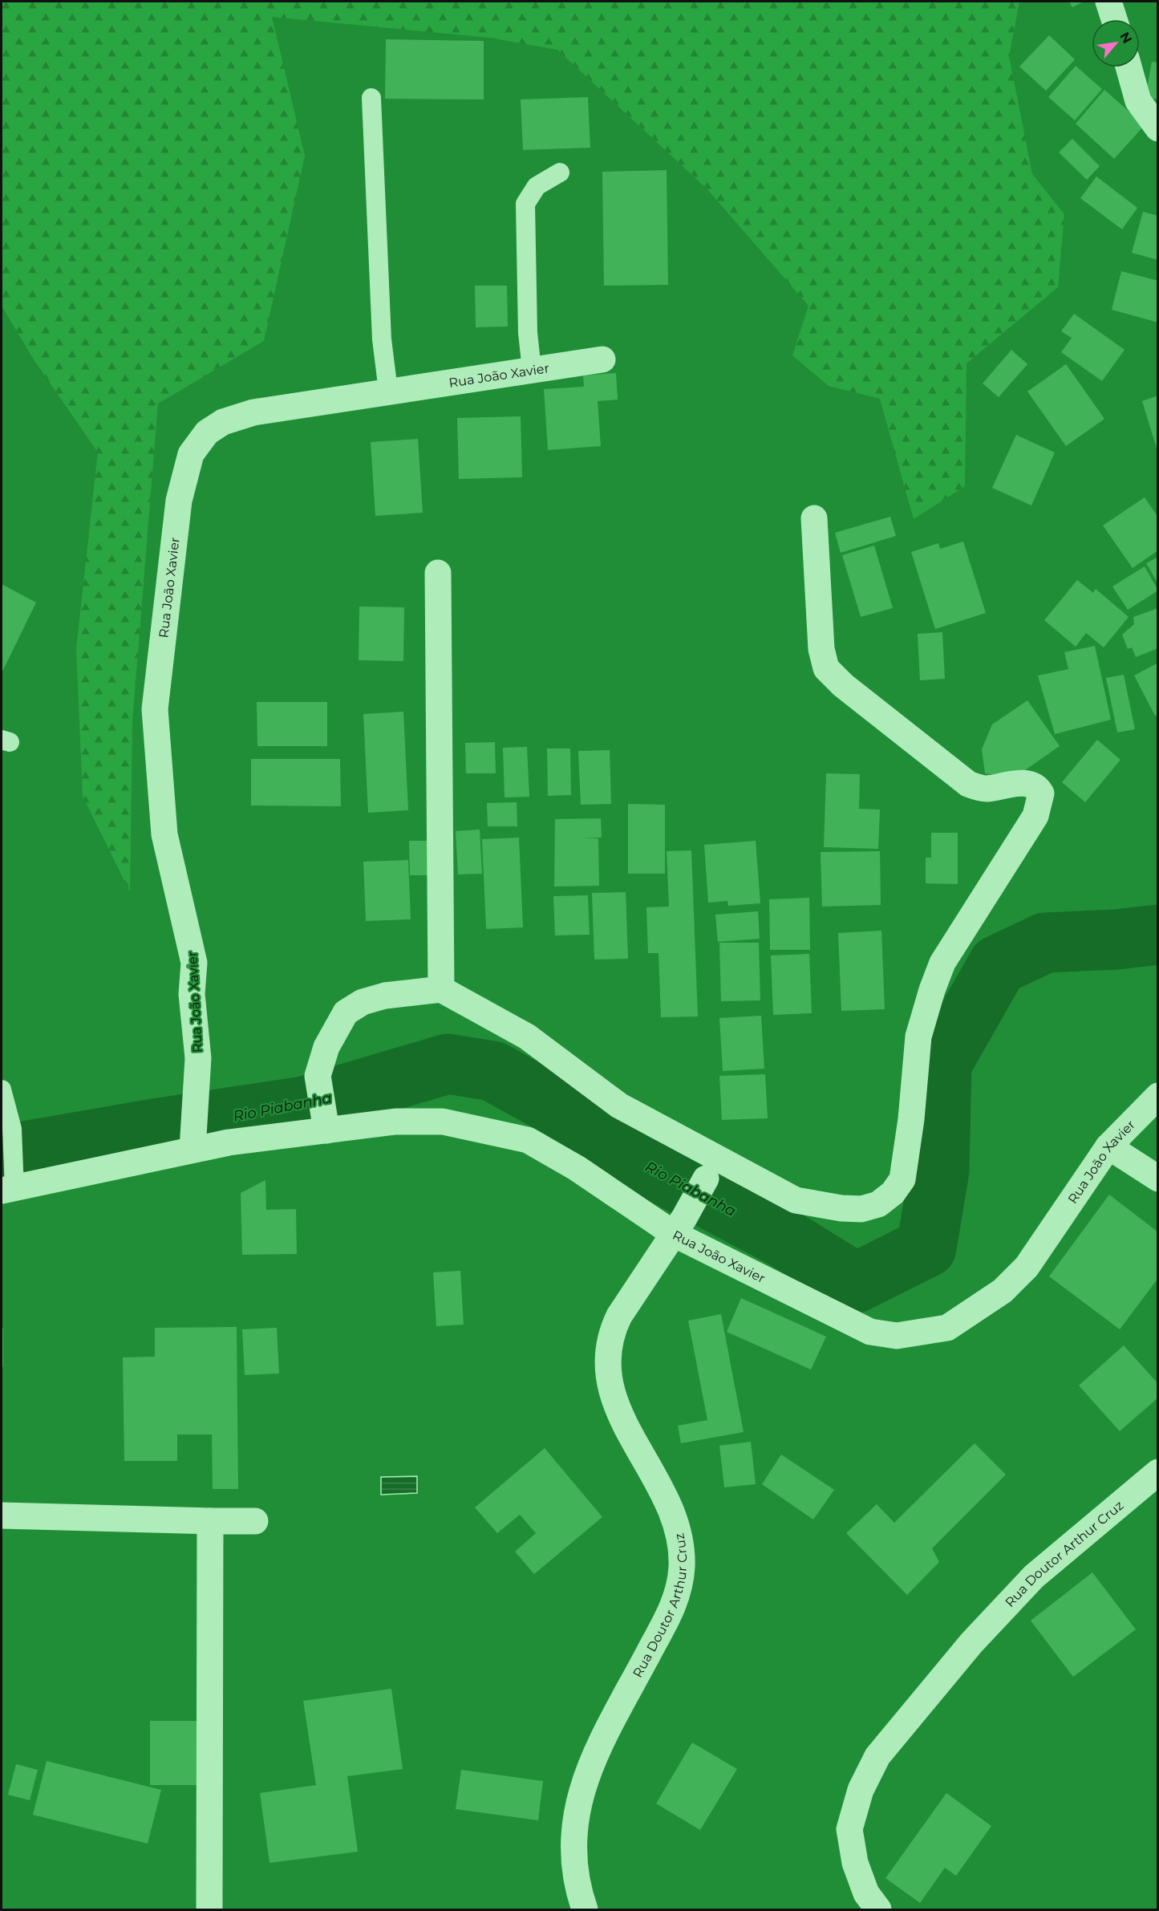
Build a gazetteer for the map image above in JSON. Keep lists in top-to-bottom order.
{
  "streets": {
    "street": ["Rua João Xavier", "Rua Doutor Arthur Cruz"]
  },
  "crossings": [
    ["Rua João Xavier", "Rua Doutor Arthur Cruz"]
  ],
  "water": ["Rio Piabanha"],
  "north": "top right"
}
